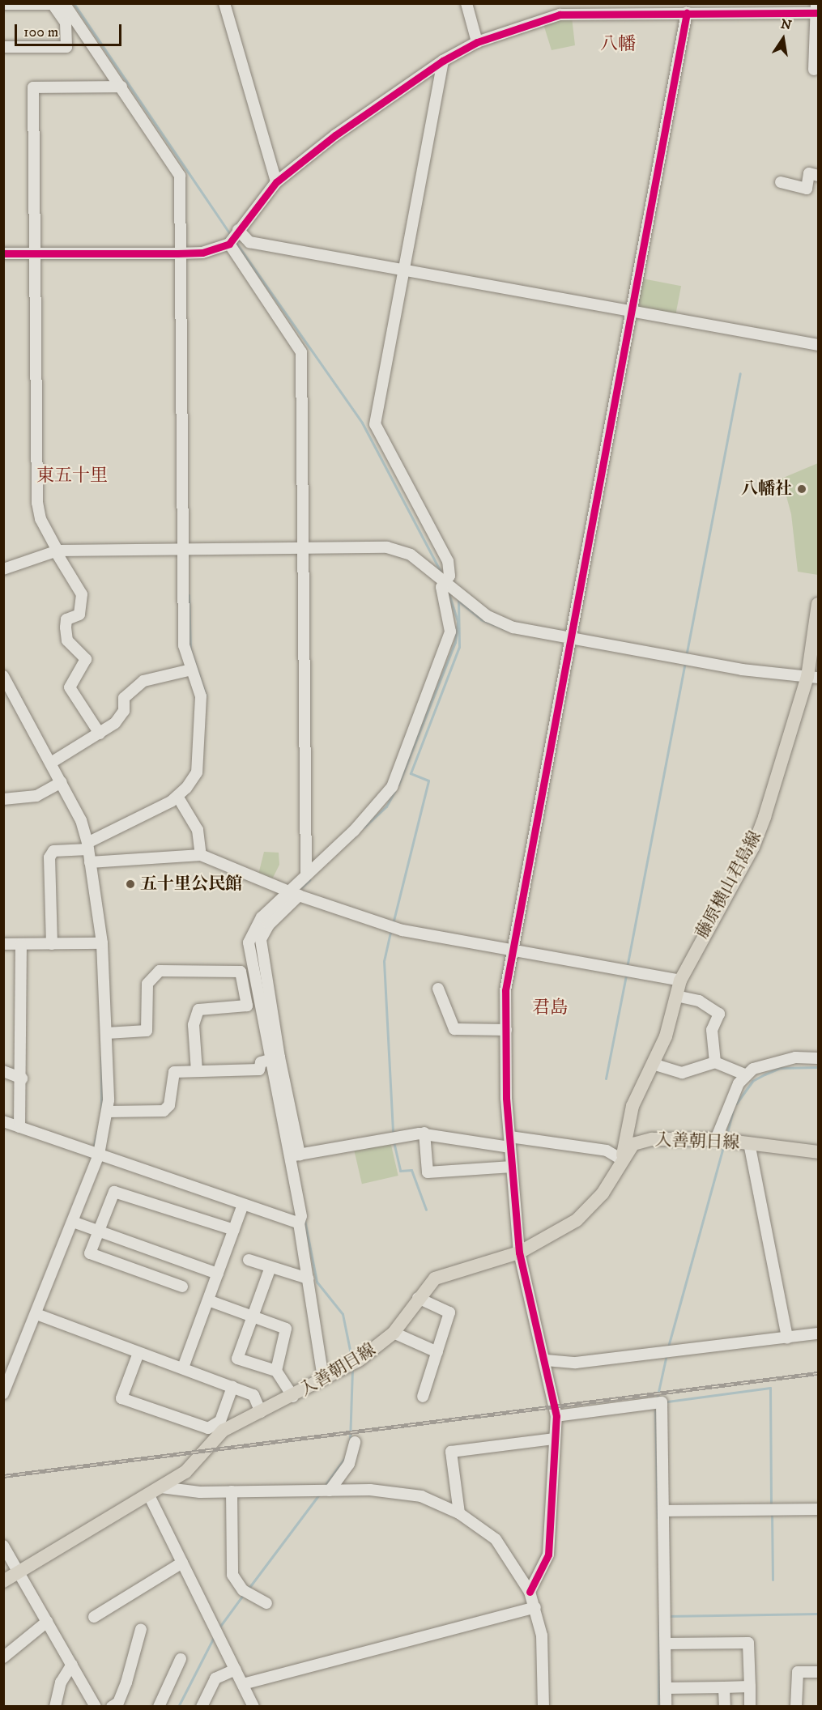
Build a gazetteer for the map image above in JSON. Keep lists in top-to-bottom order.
{
  "streets": {
    "main road": ["藤原横山君島線", "入善朝日線"]
  },
  "crossings": [
    ["藤原横山君島線", "入善朝日線"]
  ],
  "districts": ["八幡", "東五十里", "君島"],
  "places": ["八幡社", "五十里公民館"],
  "scale_bar": "100 m",
  "north": "top"
}
